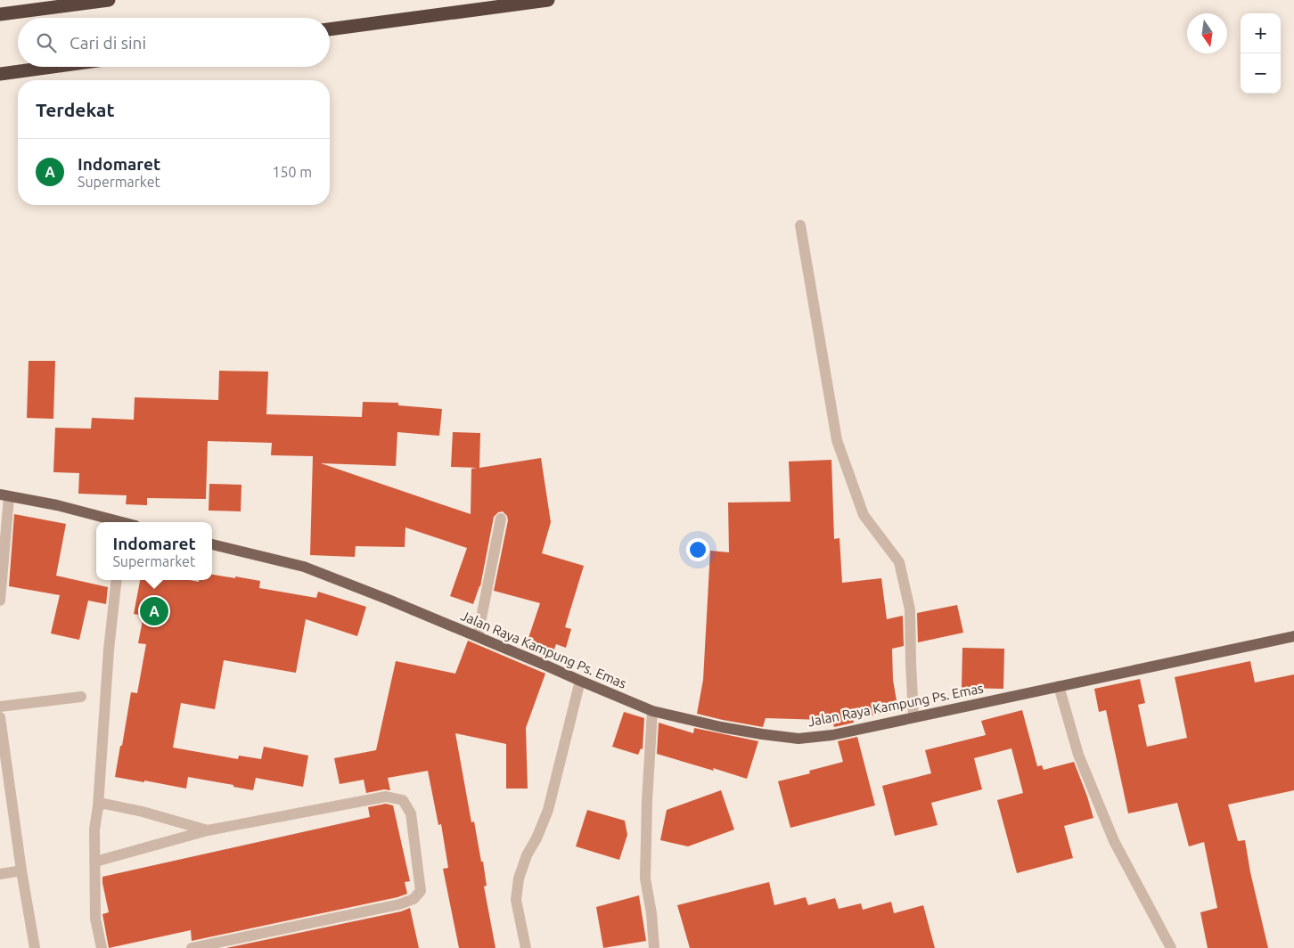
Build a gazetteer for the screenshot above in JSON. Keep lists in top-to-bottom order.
{
  "streets": {
    "main road": ["Jalan Raya Kampung Ps. Emas"]
  },
  "north": "bottom",
  "page": {
    "map_buttons": ["+", "−"],
    "search": "Cari di sini",
    "heading": "Terdekat",
    "list": [
      {
        "mark": "A",
        "name": "Indomaret",
        "note": "Supermarket",
        "value": "150 m"
      }
    ],
    "popup": ["Indomaret", "Supermarket"],
    "pins": "A"
  }
}
